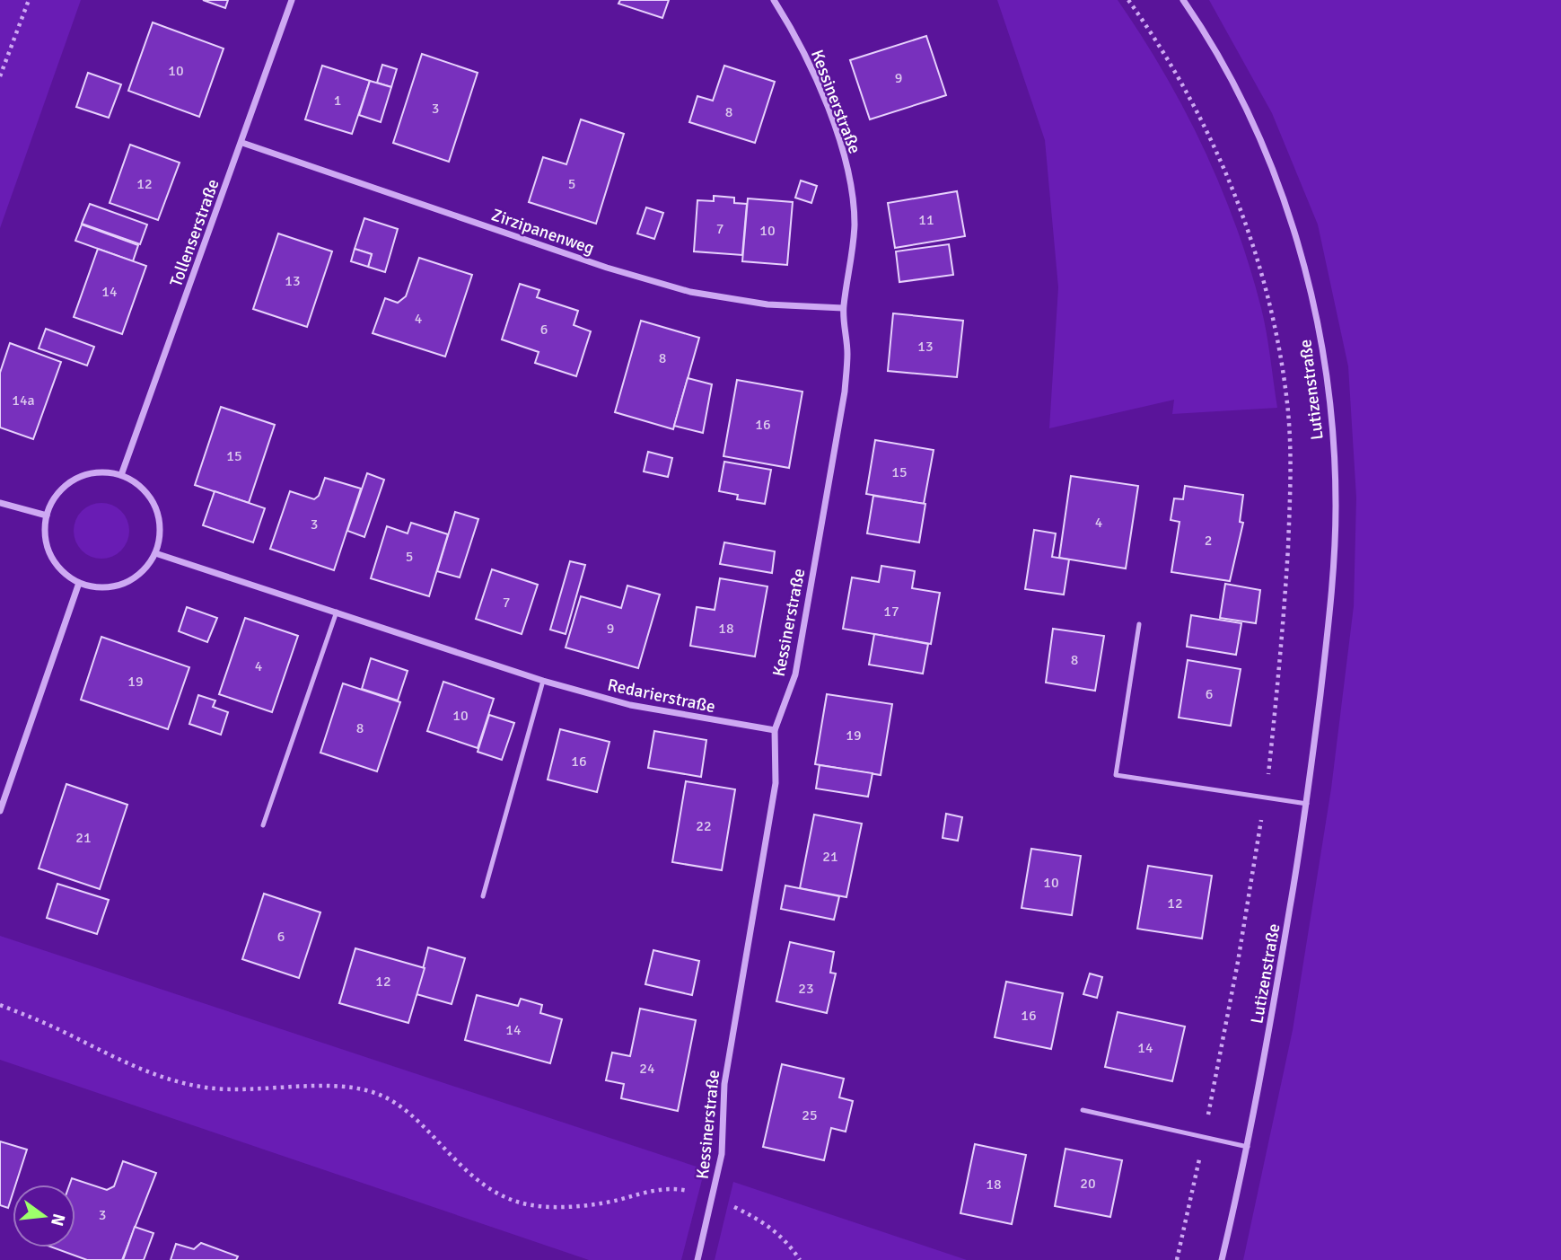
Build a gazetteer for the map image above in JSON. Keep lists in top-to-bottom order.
{
  "streets": {
    "street": [
      "Kessinerstraße",
      "Zirzipanenweg",
      "Tollenserstraße",
      "Lutizenstraße",
      "Redarierstraße"
    ]
  },
  "crossings": [
    ["Kessinerstraße", "Zirzipanenweg"],
    ["Kessinerstraße", "Redarierstraße"],
    ["Zirzipanenweg", "Tollenserstraße"],
    ["Tollenserstraße", "Redarierstraße"]
  ],
  "house_numbers": [
    "10",
    "9",
    "1",
    "3",
    "8",
    "12",
    "5",
    "11",
    "7",
    "10",
    "13",
    "14",
    "4",
    "6",
    "13",
    "8",
    "14a",
    "16",
    "15",
    "15",
    "4",
    "3",
    "2",
    "5",
    "7",
    "17",
    "9",
    "18",
    "8",
    "4",
    "19",
    "6",
    "10",
    "8",
    "19",
    "16",
    "22",
    "21",
    "21",
    "10",
    "12",
    "6",
    "12",
    "23",
    "16",
    "14",
    "14",
    "24",
    "25",
    "20",
    "18",
    "3"
  ],
  "north": "right"
}
